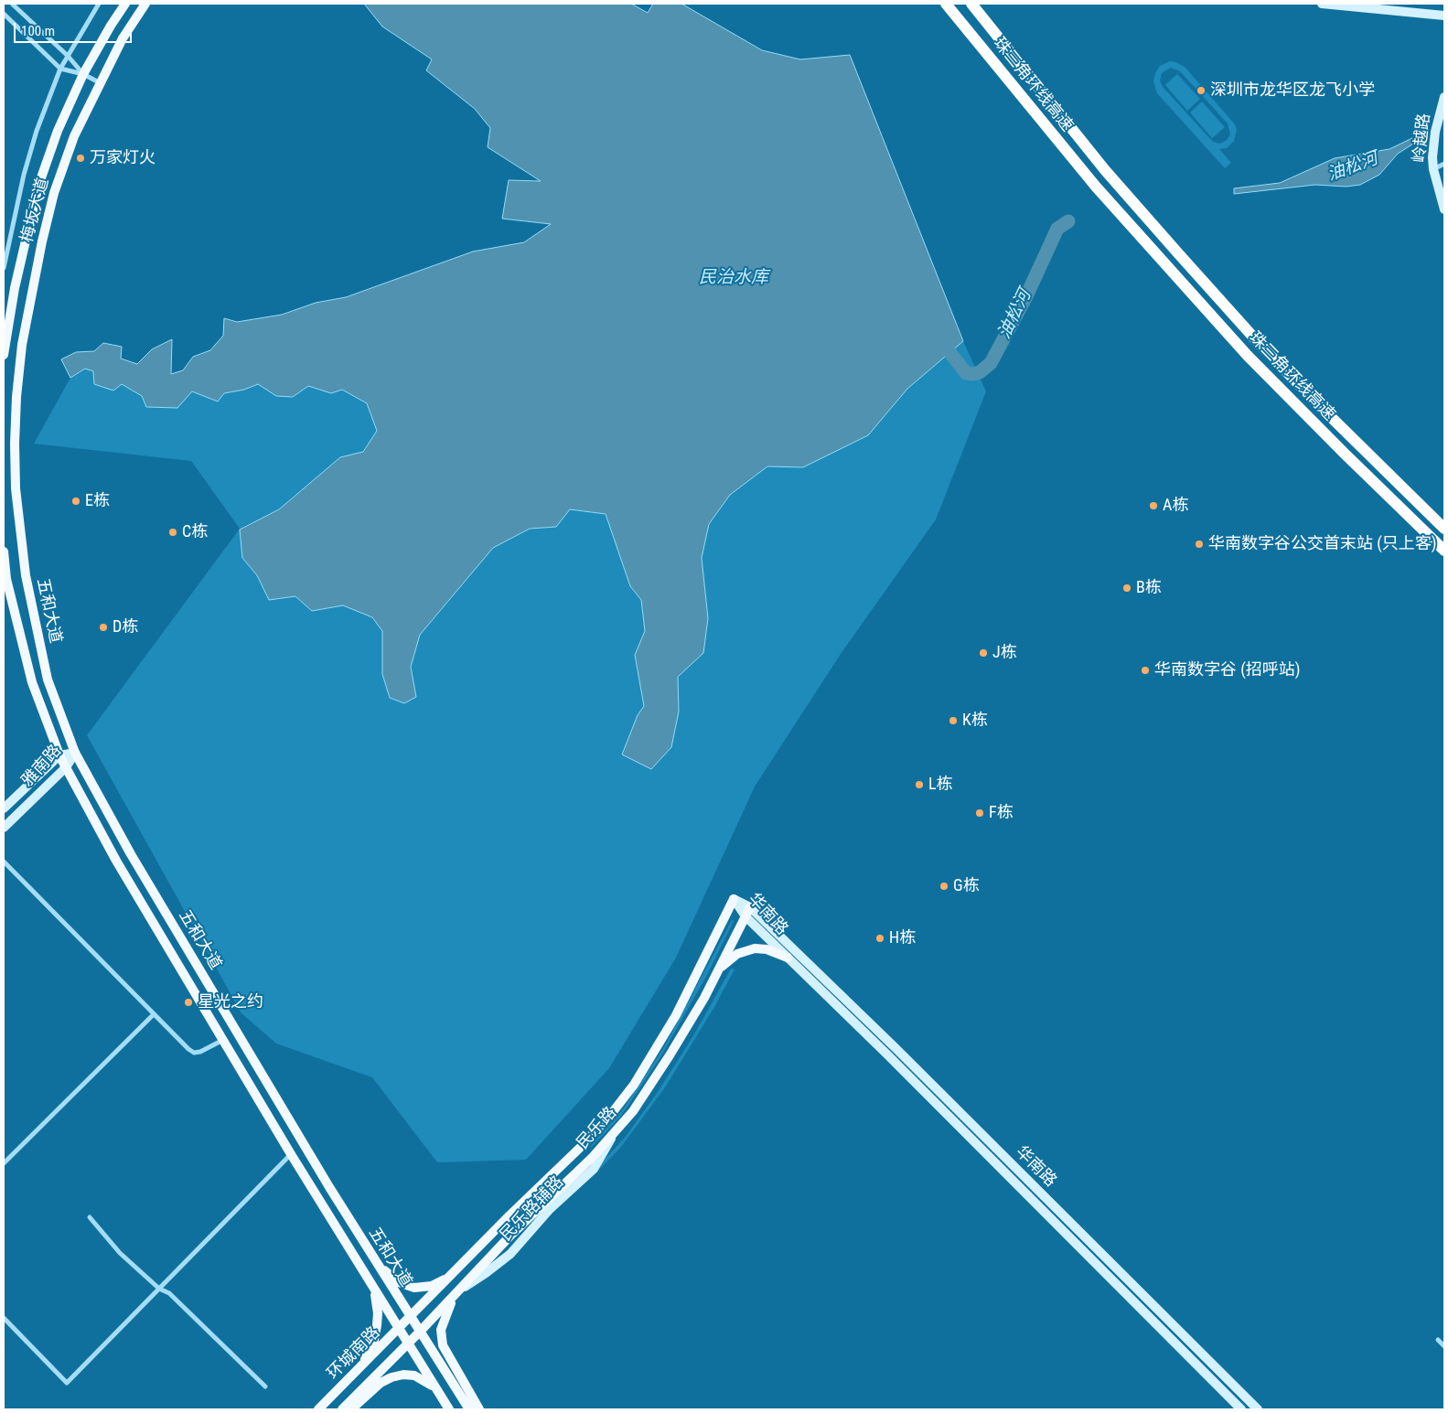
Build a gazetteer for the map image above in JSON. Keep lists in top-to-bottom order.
{
  "streets": {
    "highway": ["珠三角环线高速"],
    "main road": [
      "岭越路",
      "梅坂大道",
      "五和大道",
      "雅南路",
      "华南路",
      "民乐路",
      "环城南路"
    ]
  },
  "crossings": [
    ["梅坂大道", "五和大道"],
    ["五和大道", "雅南路"],
    ["五和大道", "民乐路"],
    ["五和大道", "环城南路"],
    ["华南路", "民乐路"],
    ["民乐路", "环城南路"]
  ],
  "water": ["油松河", "民治水库"],
  "places": [
    "深圳市龙华区龙飞小学",
    "万家灯火",
    "E栋",
    "A栋",
    "C栋",
    "华南数字谷公交首末站 (只上客)",
    "B栋",
    "D栋",
    "J栋",
    "华南数字谷 (招呼站)",
    "K栋",
    "L栋",
    "F栋",
    "G栋",
    "H栋",
    "星光之约"
  ],
  "scale_bar": "100 m"
}
